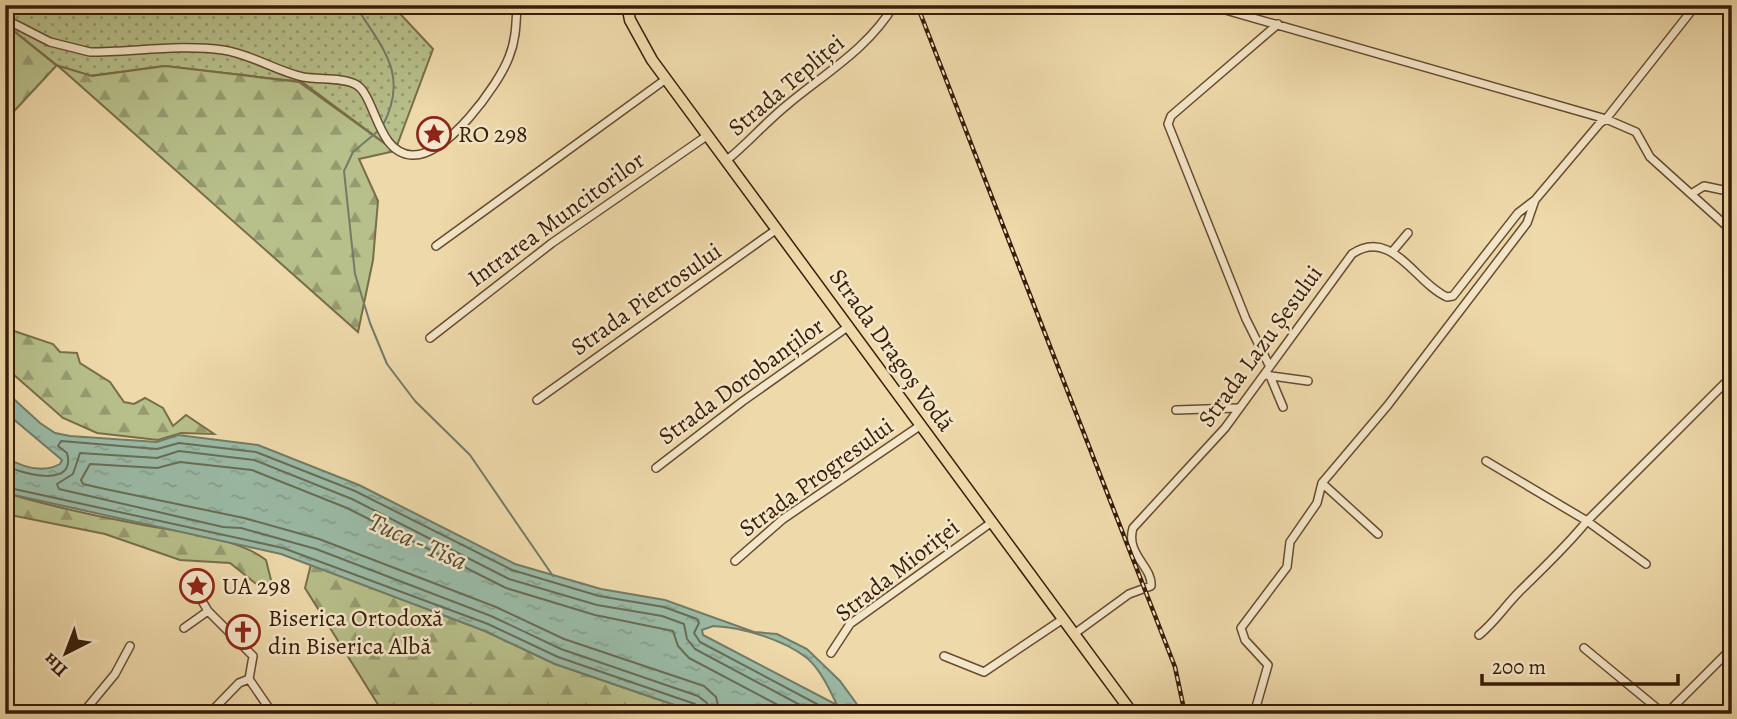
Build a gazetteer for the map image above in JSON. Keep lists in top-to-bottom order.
{
  "streets": {
    "main road": ["Strada Dragoș Vodă"],
    "street": [
      "Strada Tepliței",
      "Intrarea Muncitorilor",
      "Strada Pietrosului",
      "Strada Lazu Șesului",
      "Strada Dorobanților",
      "Strada Progresului",
      "Strada Mioriței"
    ]
  },
  "crossings": [
    ["Strada Tepliței", "Strada Dragoș Vodă"],
    ["Intrarea Muncitorilor", "Strada Dragoș Vodă"],
    ["Strada Pietrosului", "Strada Dragoș Vodă"],
    ["Strada Lazu Șesului", "Strada Dragoș Vodă"],
    ["Strada Dragoș Vodă", "Strada Dorobanților"],
    ["Strada Dragoș Vodă", "Strada Progresului"],
    ["Strada Dragoș Vodă", "Strada Mioriței"]
  ],
  "water": ["Тиса - Tisa"],
  "places": {
    "place": ["RO 298", "UA 298"],
    "church": ["Biserica Ortodoxă din Biserica Albă"]
  },
  "scale_bar": "200 m",
  "north": "bottom left"
}
